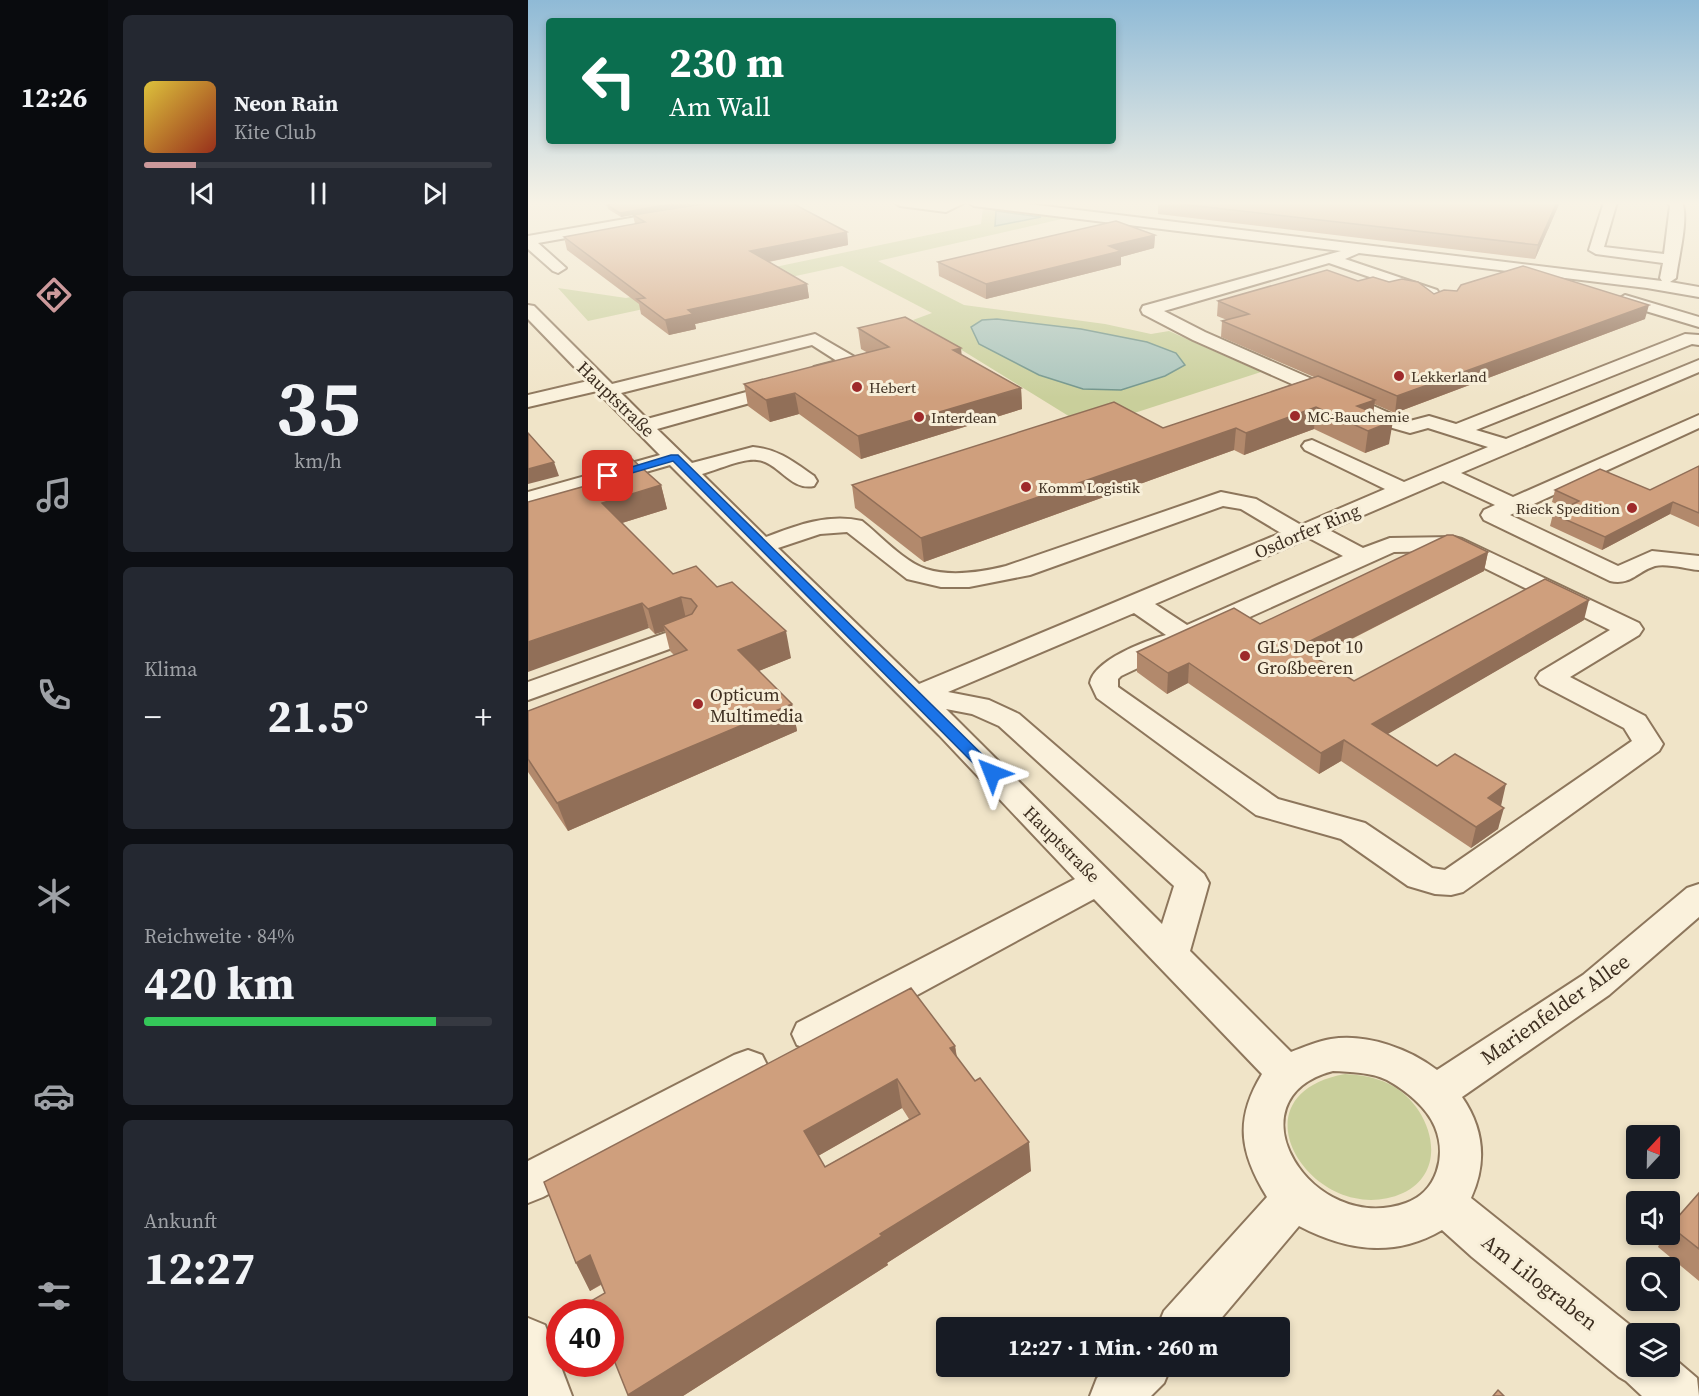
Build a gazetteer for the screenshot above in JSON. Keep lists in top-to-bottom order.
{
  "streets": {
    "street": [
      "Hauptstraße",
      "Osdorfer Ring",
      "Marienfelder Allee",
      "Am Lilograben"
    ]
  },
  "crossings": [
    ["Hauptstraße", "Osdorfer Ring"],
    ["Hauptstraße", "Marienfelder Allee"],
    ["Hauptstraße", "Am Lilograben"],
    ["Marienfelder Allee", "Am Lilograben"]
  ],
  "places": [
    "Lekkerland",
    "Hebert",
    "MC-Bauchemie",
    "Interdean",
    "Komm Logistik",
    "Rieck Spedition",
    "GLS Depot 10 Großbeeren",
    "Opticum Multimedia"
  ],
  "north": "top",
  "page": {
    "tabs": "12:26",
    "turn": ["230 m", "Am Wall"],
    "song": ["Neon Rain", "Kite Club"],
    "tile": [
      ["35", "km/h"],
      "Klima",
      ["Reichweite · 84%", "420 km"],
      ["Ankunft", "12:27"]
    ],
    "heat": ["−", "21.5°", "+"],
    "limit": "40",
    "trip": "12:27 · 1 Min. · 260 m"
  }
}
